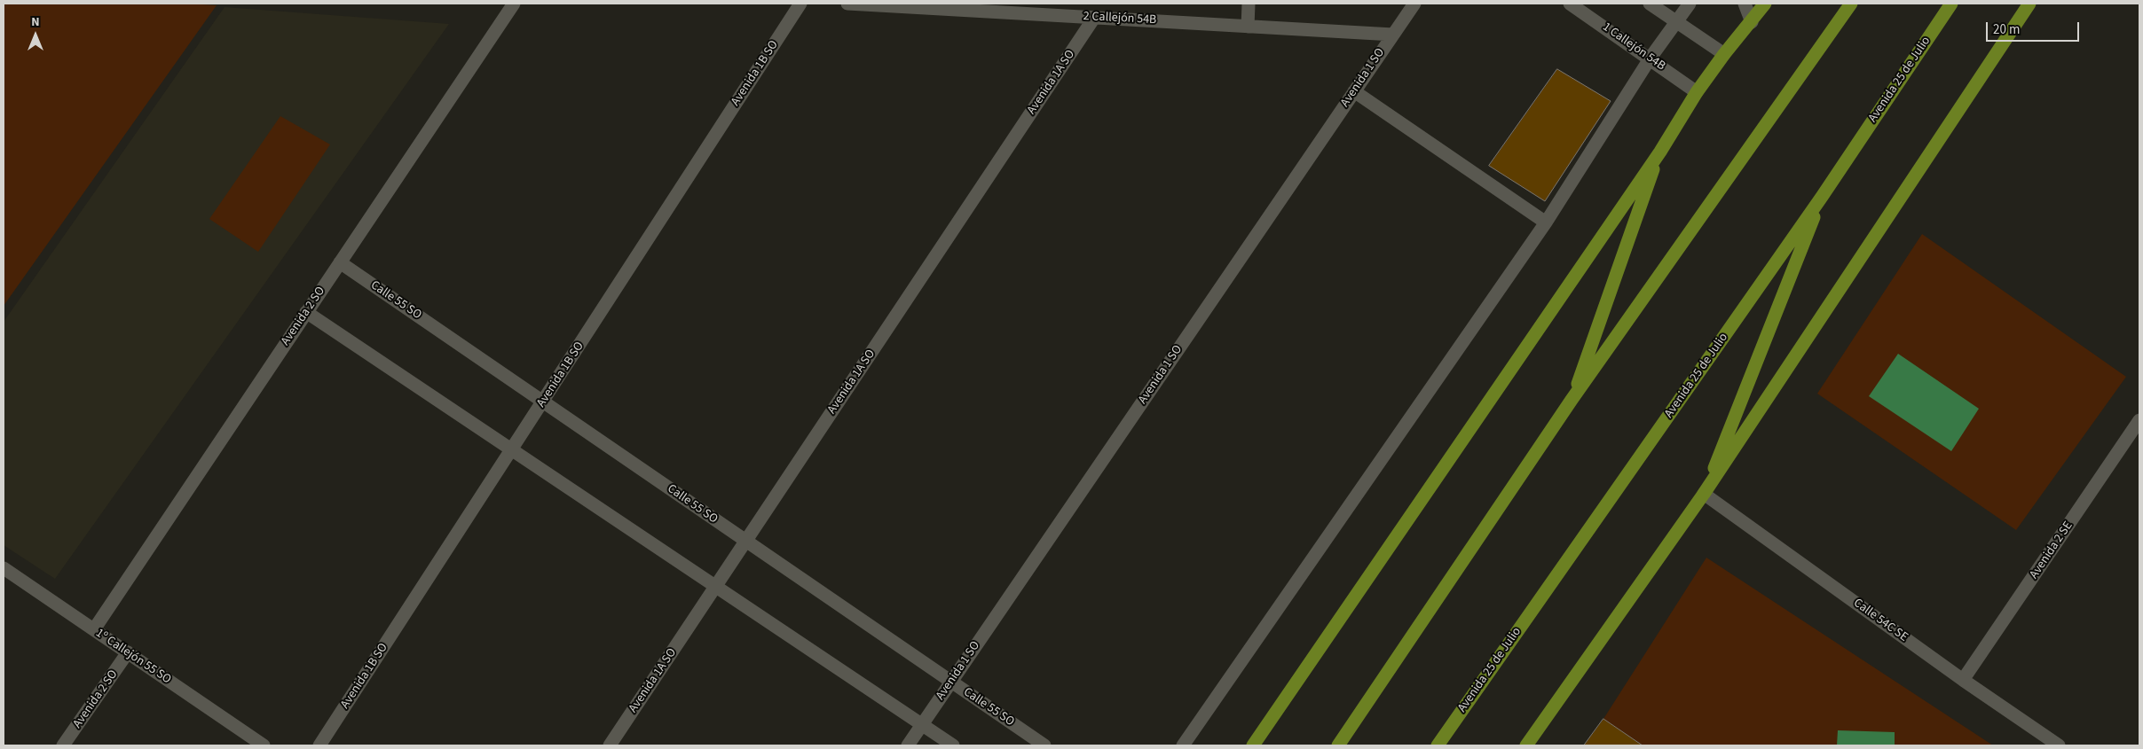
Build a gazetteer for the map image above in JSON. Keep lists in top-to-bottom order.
{
  "streets": {
    "main road": ["Avenida 25 de Julio"],
    "street": [
      "2 Callejón 54B",
      "1 Callejón 54B",
      "Avenida 1B SO",
      "Avenida 1 SO",
      "Avenida 1A SO",
      "Calle 55 SO",
      "Avenida 2 SO",
      "Avenida 2 SE",
      "Calle 54C SE",
      "1º Callejón 55 SO"
    ]
  },
  "crossings": [
    ["2 Callejón 54B", "Avenida 1 SO"],
    ["2 Callejón 54B", "Avenida 1A SO"],
    ["Avenida 1B SO", "Calle 55 SO"],
    ["Avenida 1 SO", "Calle 55 SO"],
    ["Avenida 1A SO", "Calle 55 SO"],
    ["Calle 55 SO", "Avenida 2 SO"],
    ["Avenida 2 SO", "1º Callejón 55 SO"],
    ["Avenida 2 SE", "Calle 54C SE"]
  ],
  "scale_bar": "20 m",
  "north": "top"
}
